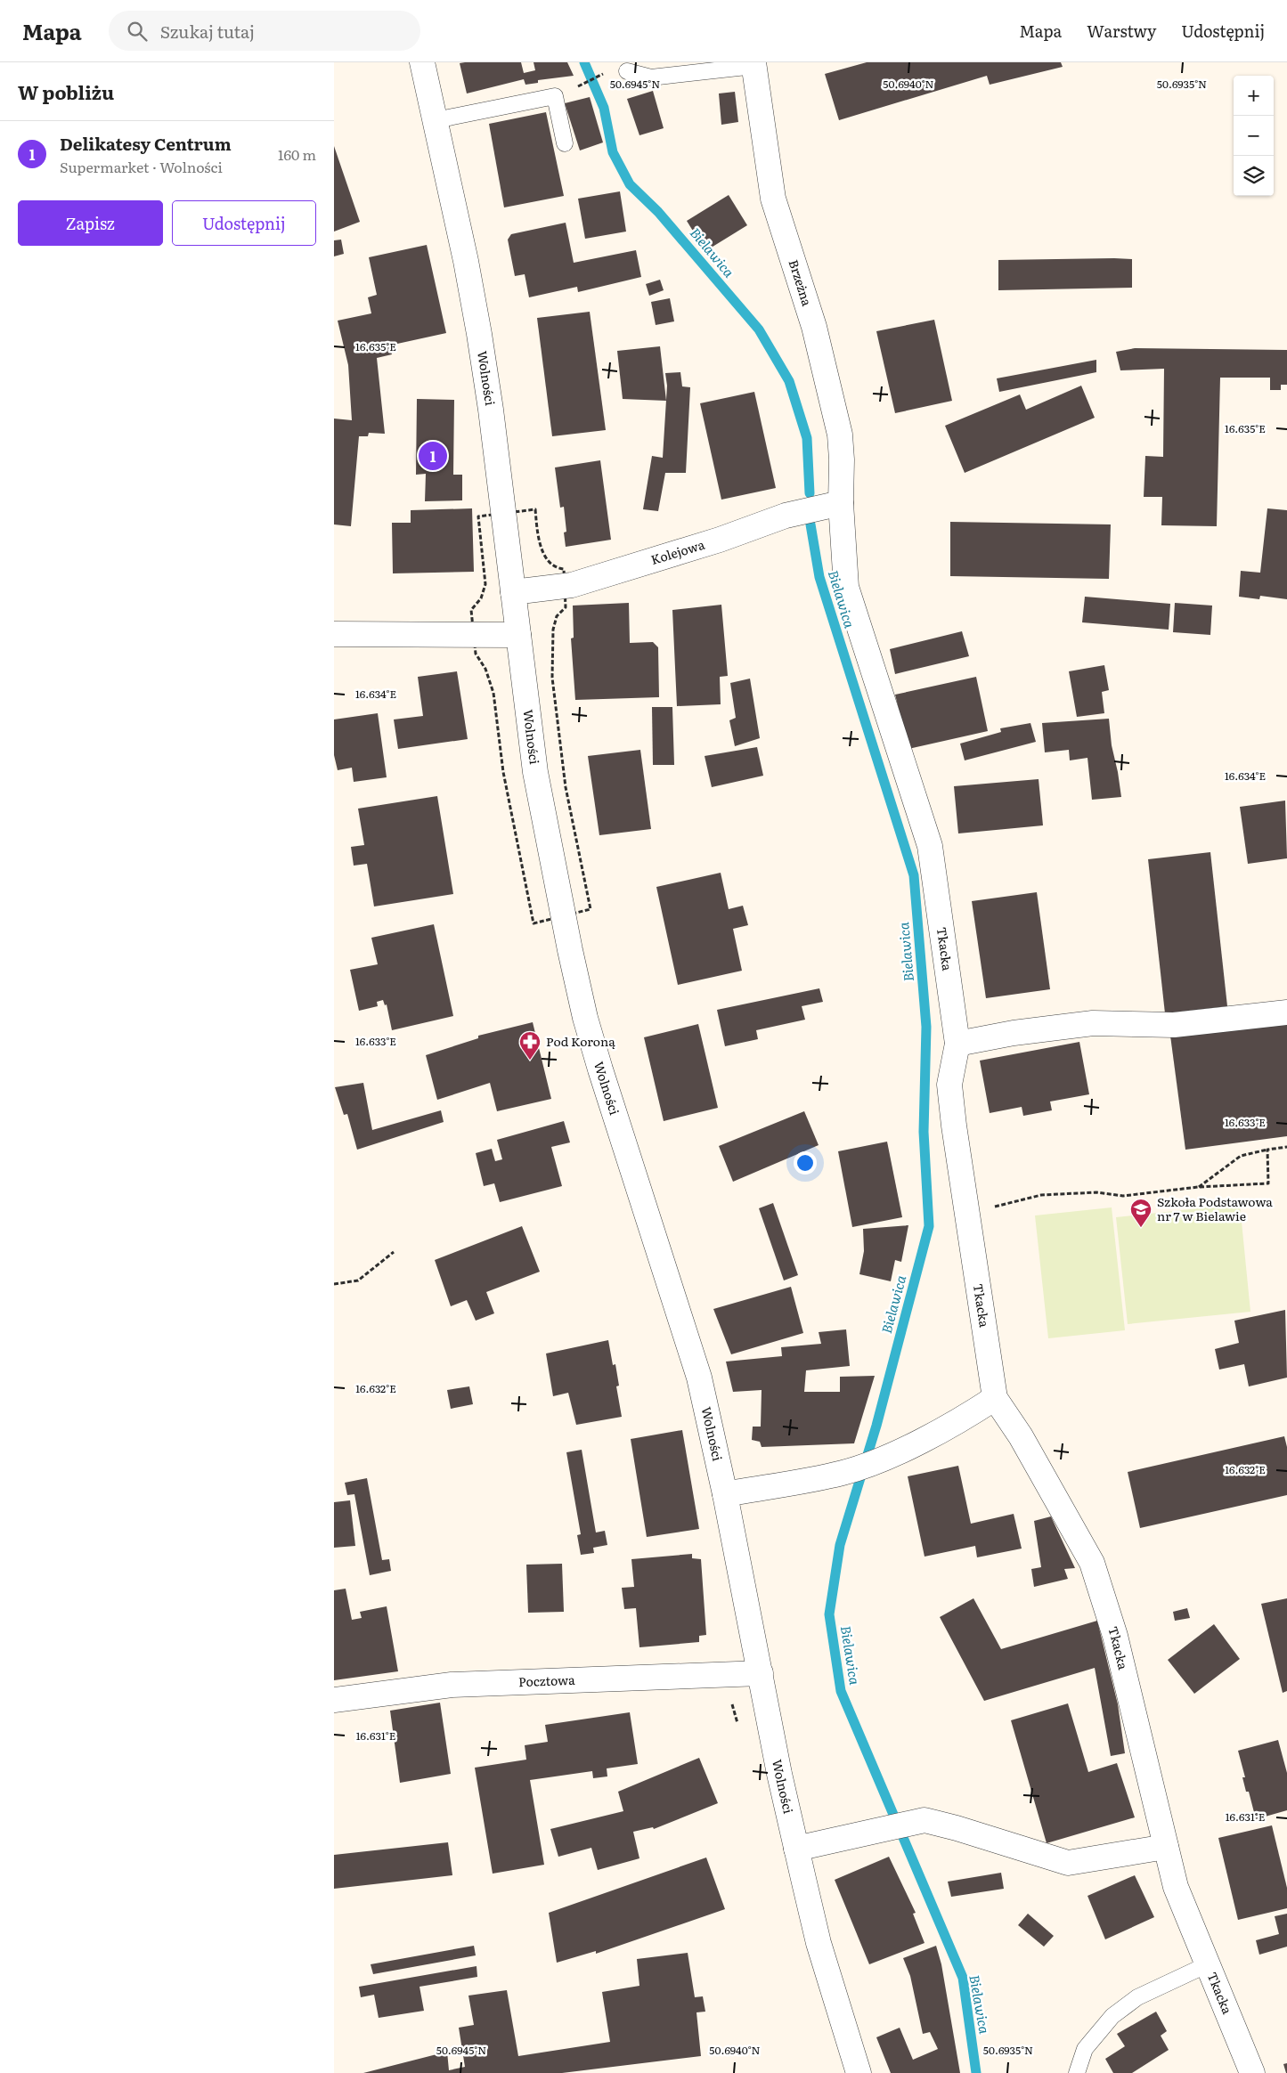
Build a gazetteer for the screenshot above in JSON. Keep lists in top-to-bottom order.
{
  "streets": {
    "street": [
      "Brzeżna",
      "Wolności",
      "Kolejowa",
      "Tkacka",
      "Pocztowa"
    ]
  },
  "crossings": [
    ["Brzeżna", "Kolejowa"],
    ["Brzeżna", "Tkacka"],
    ["Wolności", "Kolejowa"],
    ["Wolności", "Pocztowa"],
    ["Kolejowa", "Tkacka"]
  ],
  "water": ["Bielawica"],
  "places": {
    "pharmacy": ["Pod Koroną"],
    "school or university": ["Szkoła Podstawowa nr 7 w Bielawie"]
  },
  "page": {
    "header": "Mapa",
    "search": "Szukaj tutaj",
    "nav": ["Mapa", "Warstwy", "Udostępnij"],
    "heading": "W pobliżu",
    "map_buttons": ["+", "−"],
    "list": [
      {
        "mark": "1",
        "name": "Delikatesy Centrum",
        "note": "Supermarket · Wolności",
        "value": "160 m"
      }
    ],
    "buttons": ["Zapisz", "Udostępnij"],
    "pins": "1"
  },
  "coordinates": [
    "50.6945°N",
    "50.6940°N",
    "50.6935°N",
    "16.635°E",
    "16.634°E",
    "16.633°E",
    "16.632°E",
    "16.631°E"
  ]
}
